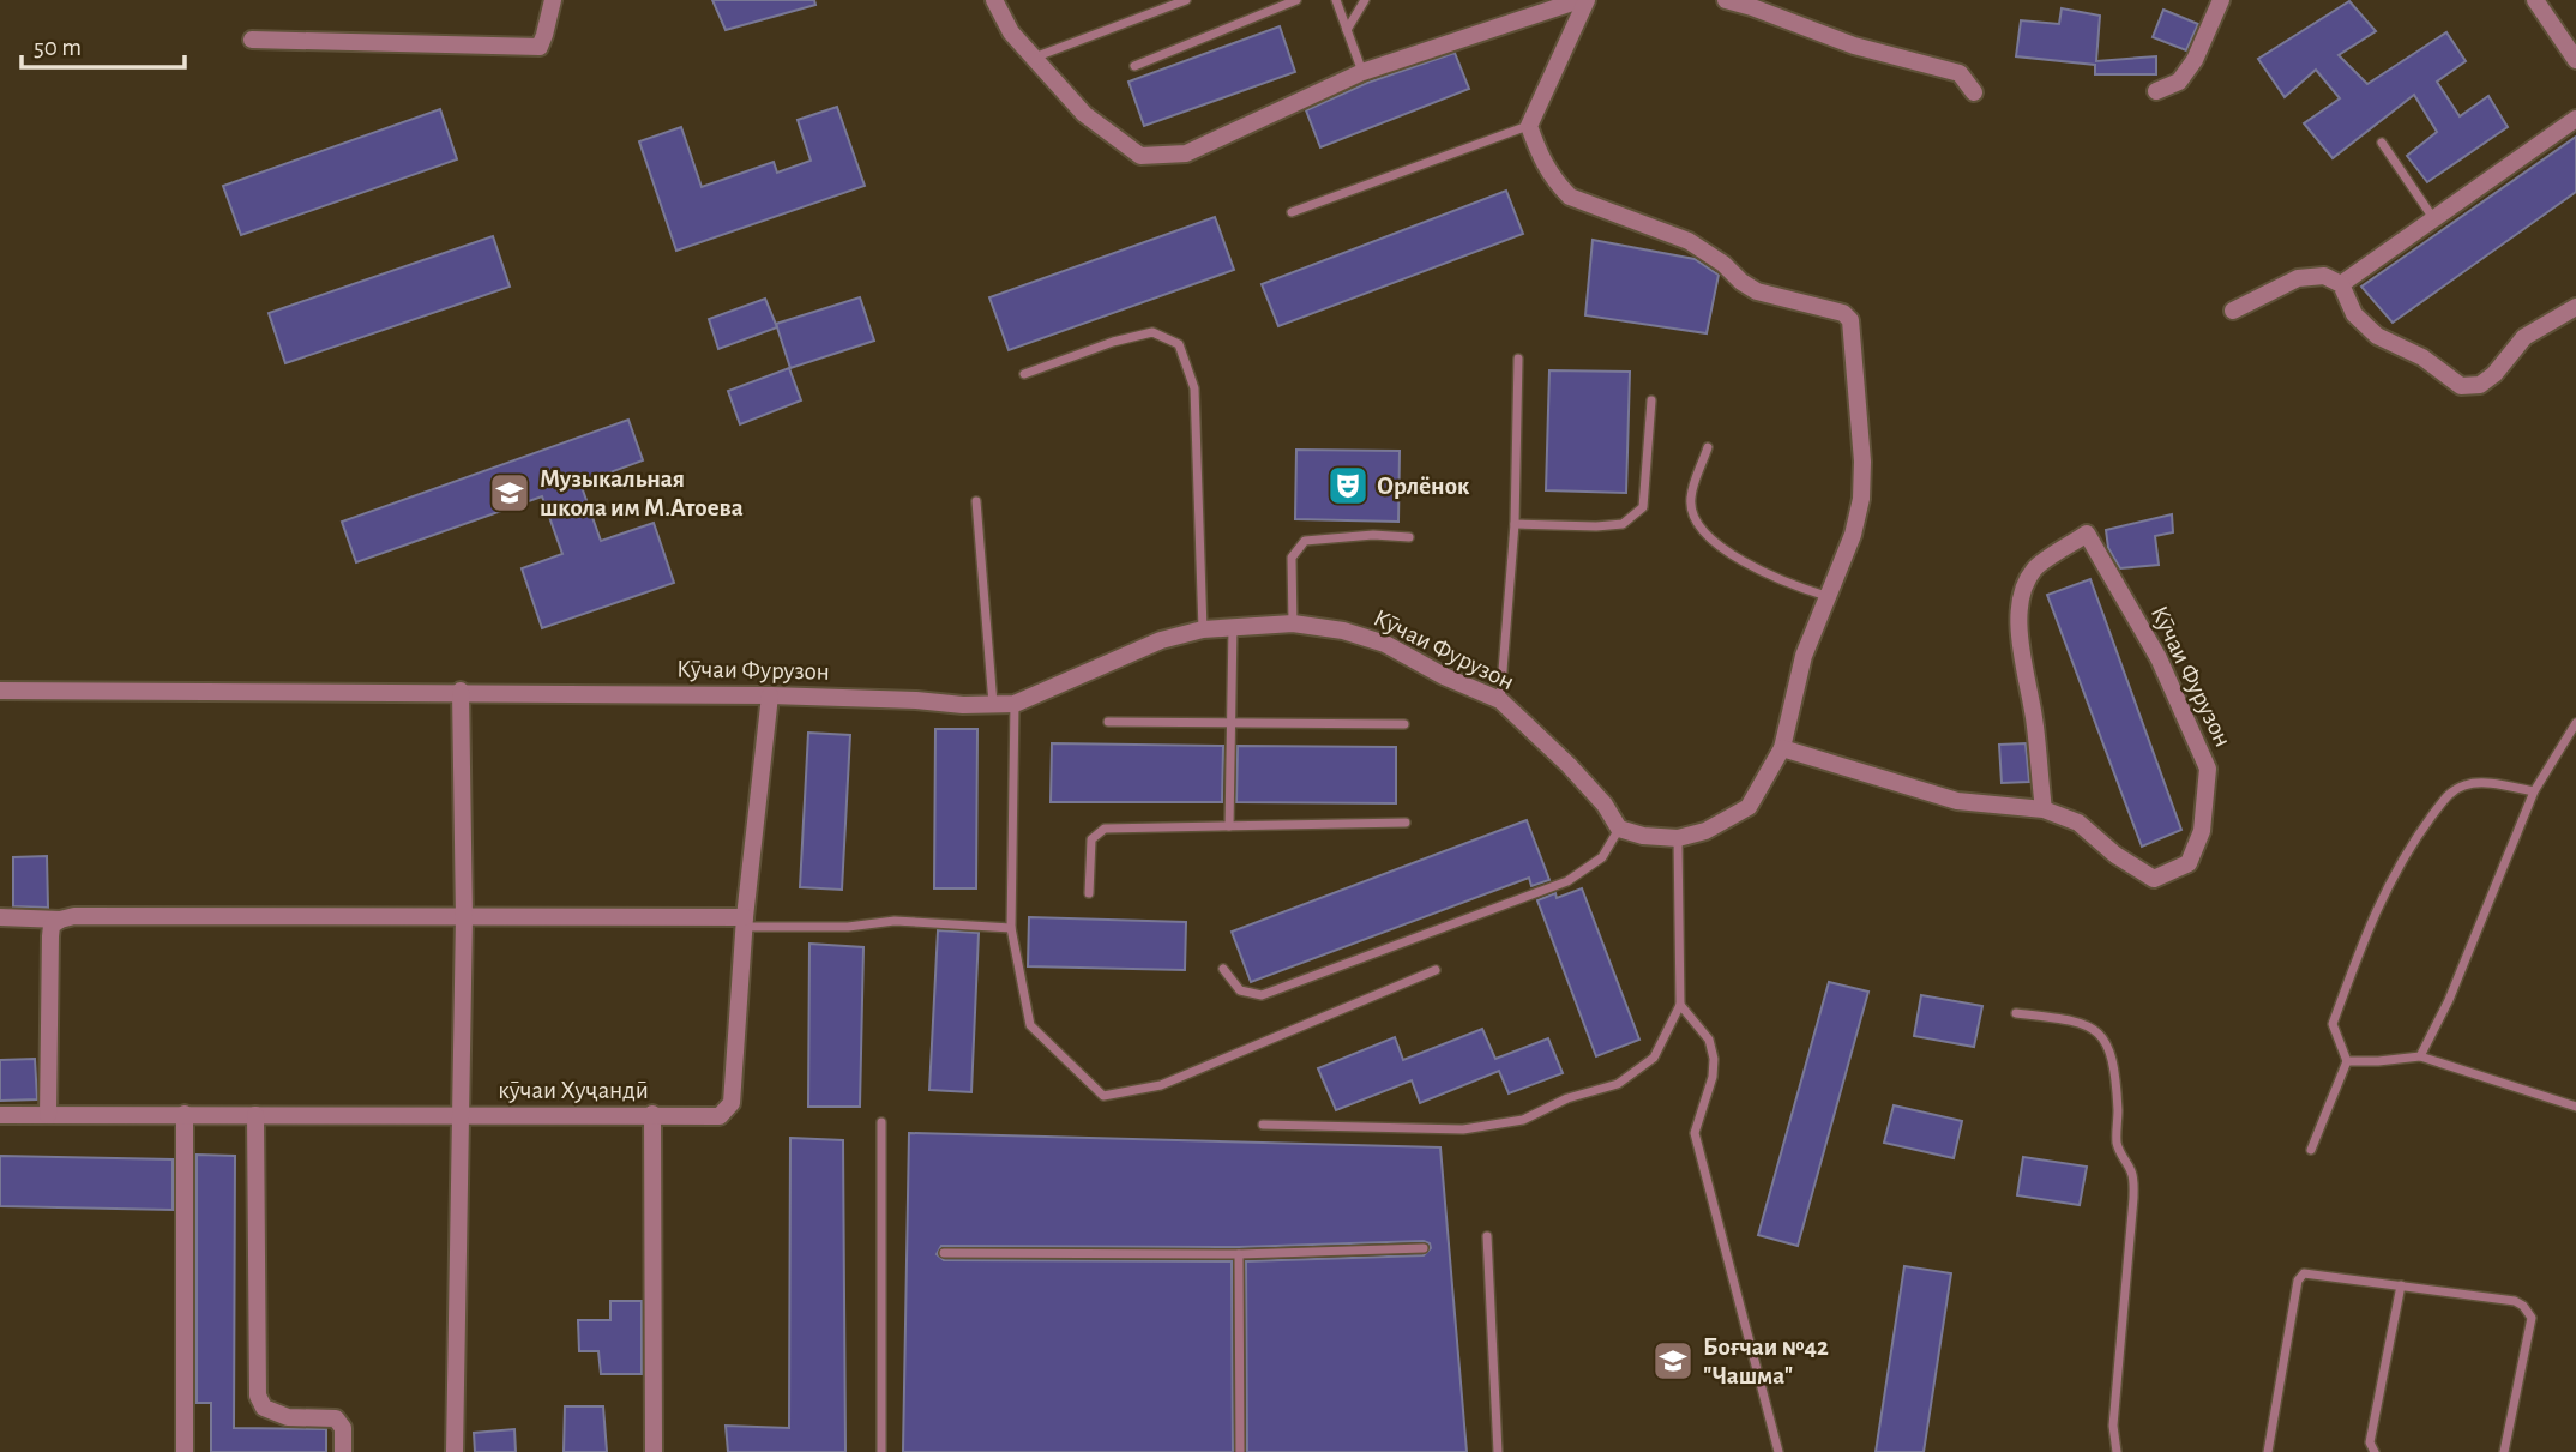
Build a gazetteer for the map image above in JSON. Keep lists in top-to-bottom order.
{
  "streets": {
    "street": ["Кӯчаи Фурузон", "кӯчаи Хуҷандӣ"]
  },
  "crossings": [
    ["Кӯчаи Фурузон", "кӯчаи Хуҷандӣ"]
  ],
  "places": {
    "theatre": ["Орлёнок"],
    "school or university": ["Музыкальная школа им М.Атоева", "Боғчаи №42 \"Чашма\""]
  },
  "scale_bar": "50 m"
}
